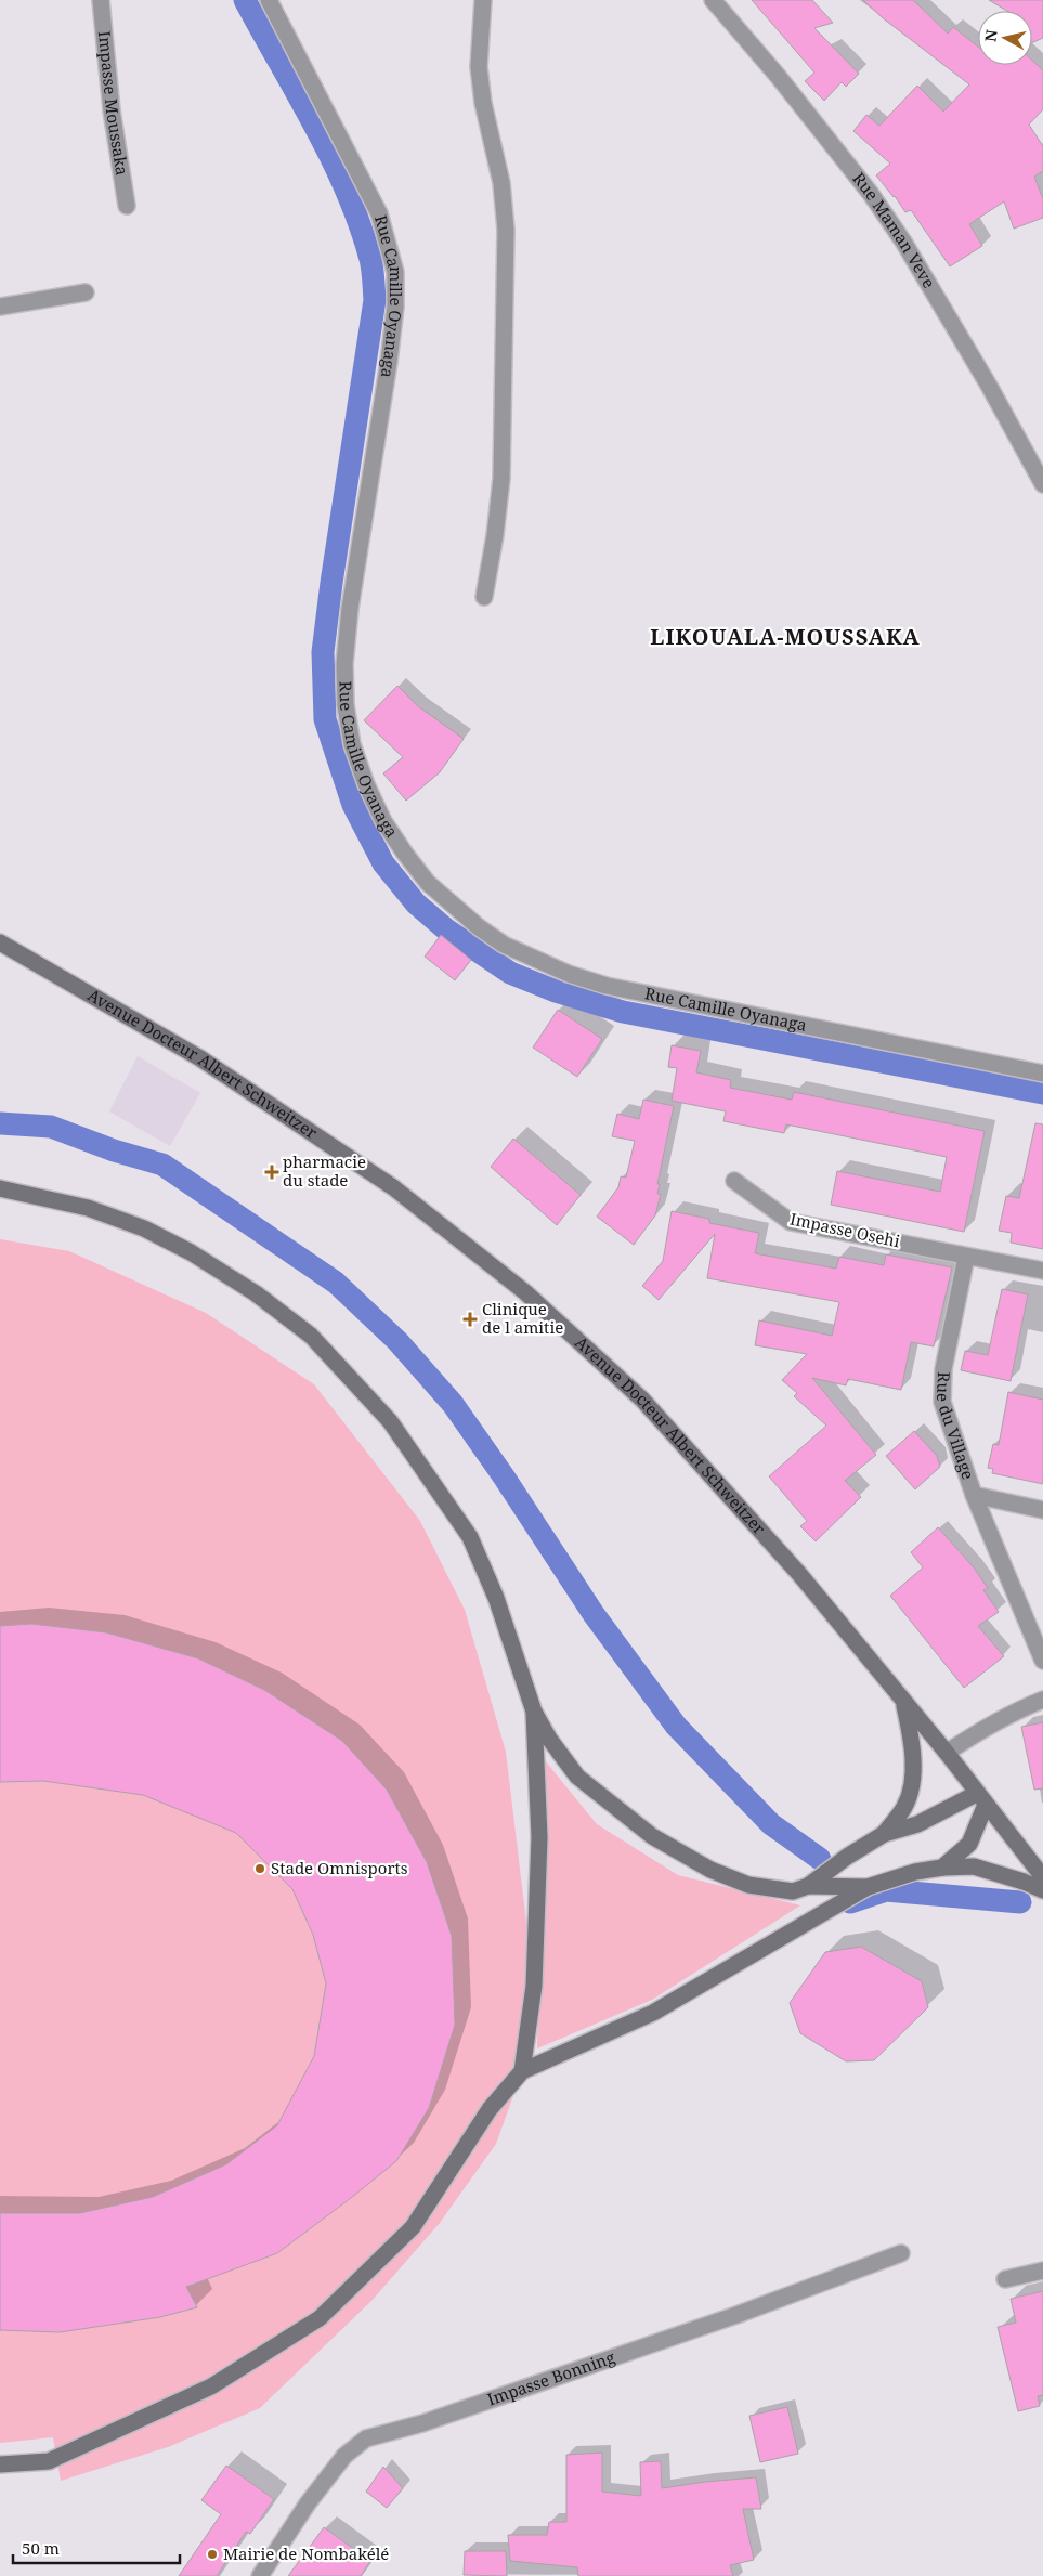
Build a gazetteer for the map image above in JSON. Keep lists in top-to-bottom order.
{
  "streets": {
    "main road": ["Avenue Docteur Albert Schweitzer"],
    "street": [
      "Impasse Moussaka",
      "Rue Maman Veve",
      "Rue Camille Oyanaga",
      "Impasse Osehi",
      "Rue du Village",
      "Impasse Bonning"
    ]
  },
  "crossings": [
    ["Impasse Osehi", "Rue du Village"]
  ],
  "districts": ["LIKOUALA-MOUSSAKA"],
  "places": {
    "health": ["pharmacie du stade", "Clinique de l amitie"],
    "other": ["Stade Omnisports", "Mairie de Nombakélé"]
  },
  "scale_bar": "50 m",
  "north": "left"
}
